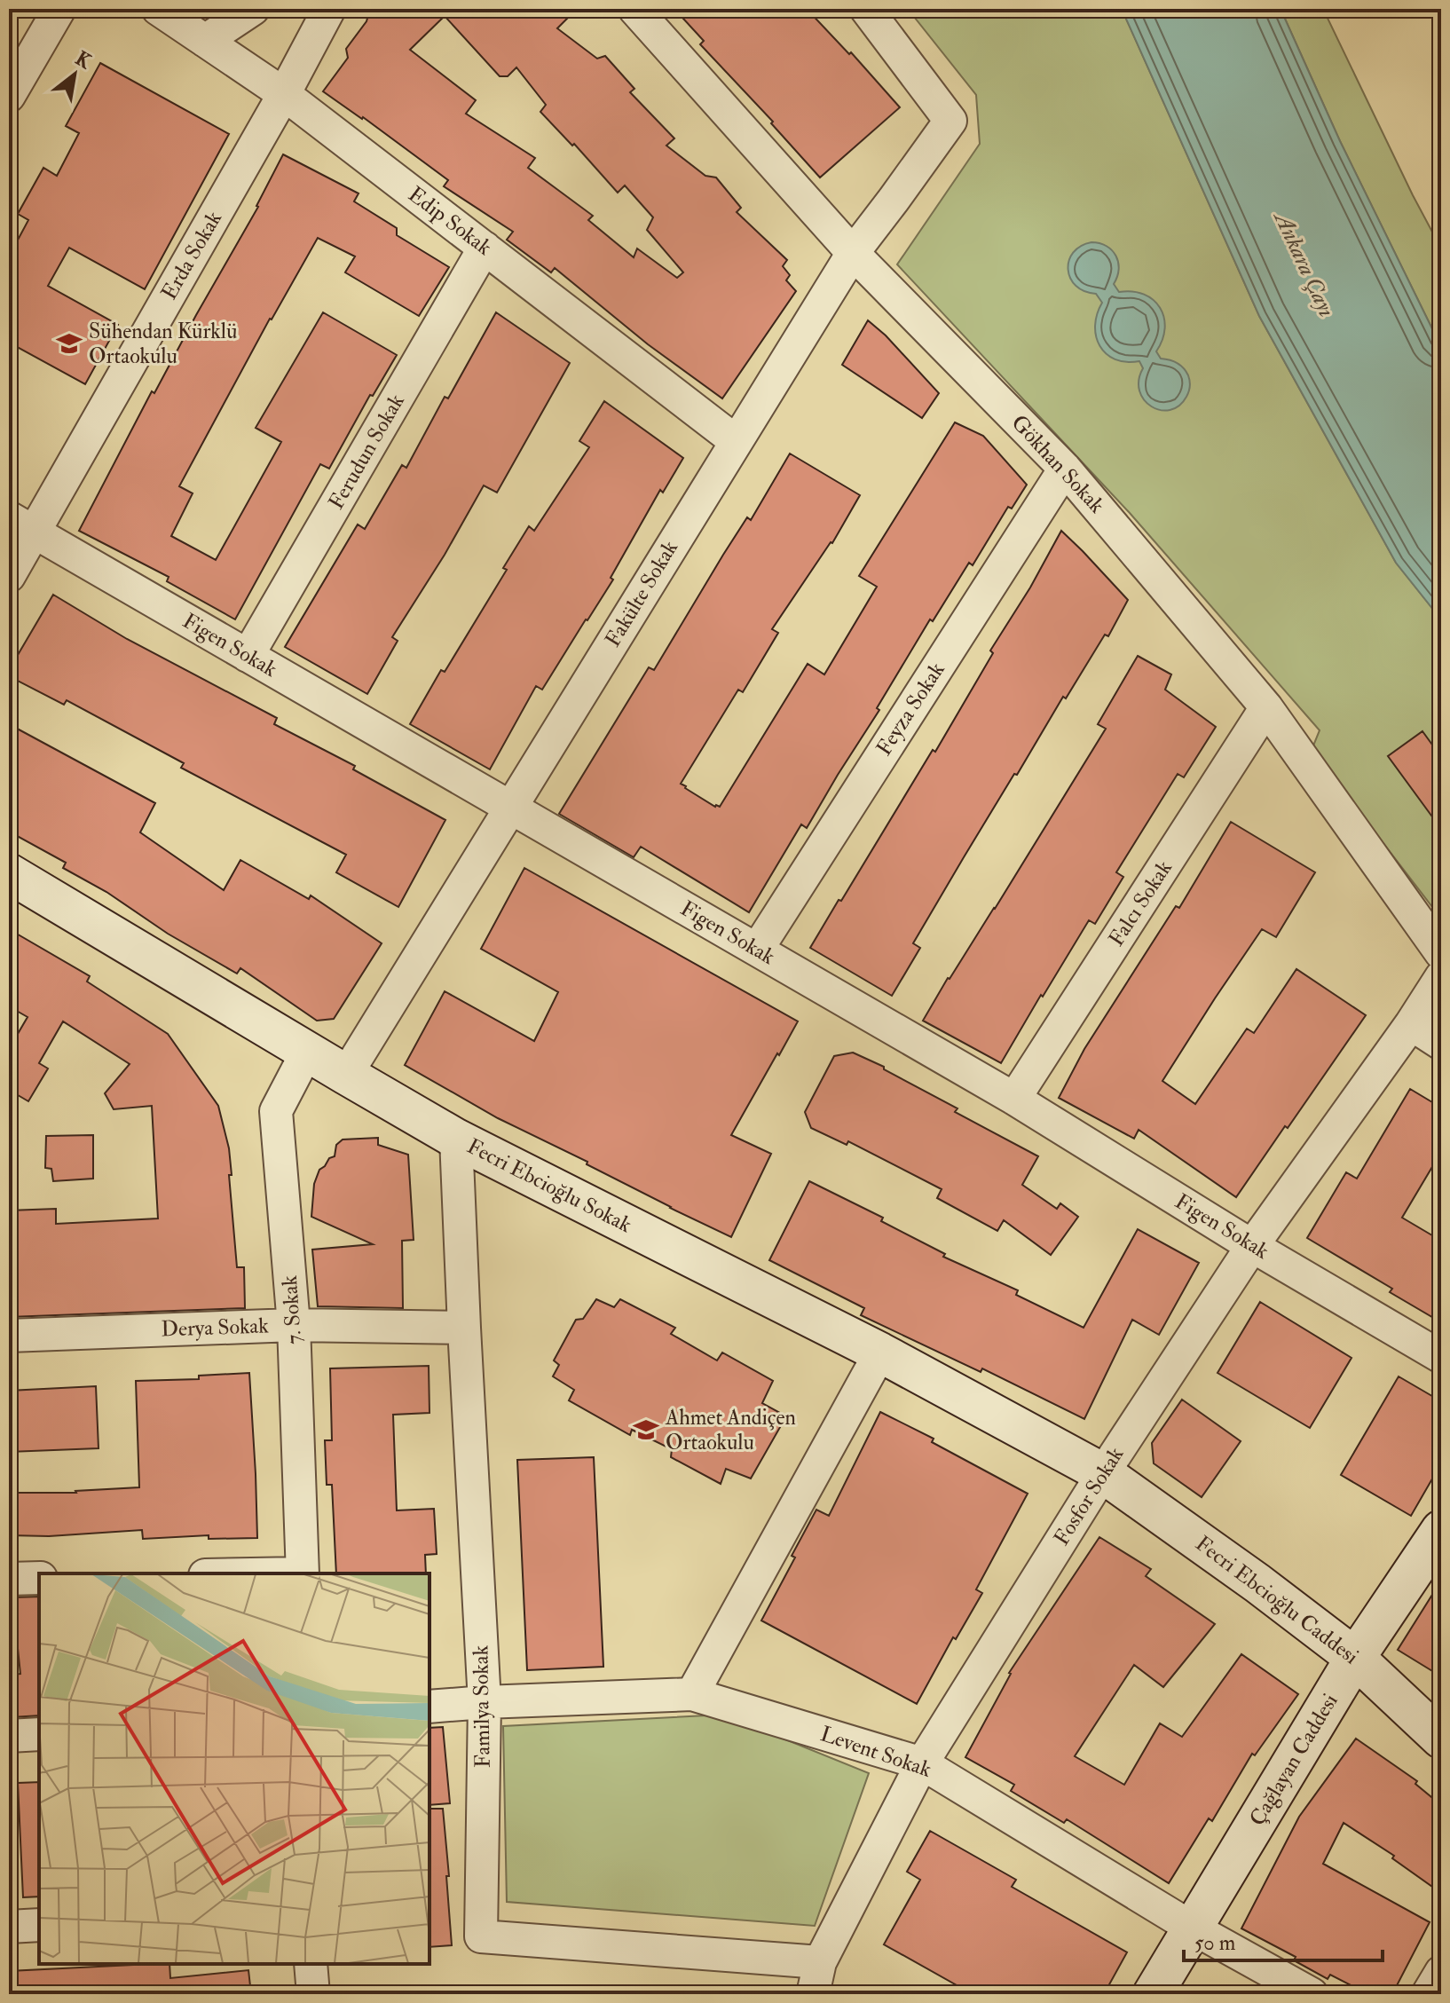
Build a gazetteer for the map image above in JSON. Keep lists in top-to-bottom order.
{
  "streets": {
    "street": [
      "Edip Sokak",
      "Erda Sokak",
      "Ferudun Sokak",
      "Gökhan Sokak",
      "Fakülte Sokak",
      "Figen Sokak",
      "Feyza Sokak",
      "Falcı Sokak",
      "Fecri Ebcioğlu Sokak",
      "7. Sokak",
      "Derya Sokak",
      "Fosfor Sokak",
      "Fecri Ebcioğlu Caddesi",
      "Familya Sokak",
      "Levent Sokak",
      "Çağlayan Caddesi"
    ]
  },
  "crossings": [
    ["Edip Sokak", "Erda Sokak"],
    ["Edip Sokak", "Ferudun Sokak"],
    ["Edip Sokak", "Fakülte Sokak"],
    ["Erda Sokak", "Figen Sokak"],
    ["Ferudun Sokak", "Figen Sokak"],
    ["Gökhan Sokak", "Fakülte Sokak"],
    ["Gökhan Sokak", "Feyza Sokak"],
    ["Gökhan Sokak", "Falcı Sokak"],
    ["Fakülte Sokak", "Figen Sokak"],
    ["Fakülte Sokak", "Fecri Ebcioğlu Sokak"],
    ["Figen Sokak", "Feyza Sokak"],
    ["Figen Sokak", "Falcı Sokak"],
    ["Figen Sokak", "Fosfor Sokak"],
    ["Fecri Ebcioğlu Sokak", "7. Sokak"],
    ["Fecri Ebcioğlu Sokak", "Fosfor Sokak"],
    ["Fecri Ebcioğlu Sokak", "Fecri Ebcioğlu Caddesi"],
    ["Fecri Ebcioğlu Sokak", "Familya Sokak"],
    ["7. Sokak", "Derya Sokak"],
    ["Derya Sokak", "Familya Sokak"],
    ["Fosfor Sokak", "Fecri Ebcioğlu Caddesi"],
    ["Fosfor Sokak", "Familya Sokak"],
    ["Fosfor Sokak", "Levent Sokak"],
    ["Fecri Ebcioğlu Caddesi", "Çağlayan Caddesi"],
    ["Familya Sokak", "Levent Sokak"],
    ["Levent Sokak", "Çağlayan Caddesi"]
  ],
  "water": ["Ankara Çayı"],
  "places": {
    "school or university": ["Sühendan Kürklü Ortaokulu", "Ahmet Andiçen Ortaokulu"]
  },
  "scale_bar": "50 m",
  "north": "top right"
}
